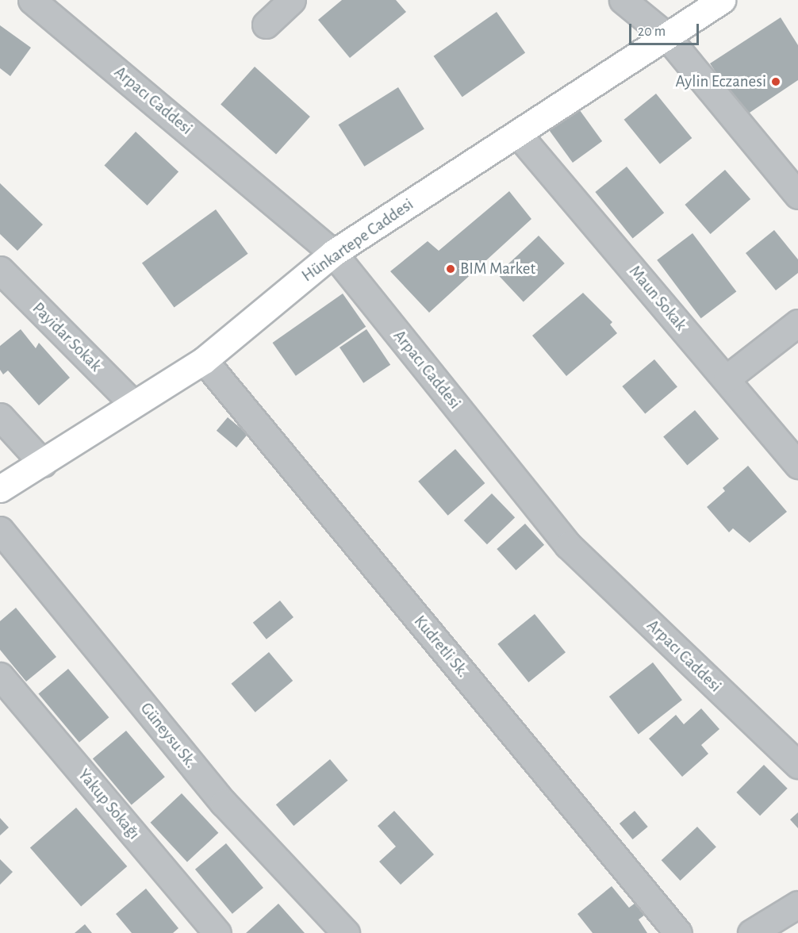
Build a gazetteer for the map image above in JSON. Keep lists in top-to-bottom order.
{
  "streets": {
    "main road": ["Hünkartepe Caddesi"],
    "street": [
      "Arpacı Caddesi",
      "Maun Sokak",
      "Payidar Sokak",
      "Kudretli Sk.",
      "Güneysu Sk.",
      "Yakup Sokağı"
    ]
  },
  "crossings": [
    ["Arpacı Caddesi", "Hünkartepe Caddesi"],
    ["Hünkartepe Caddesi", "Maun Sokak"],
    ["Hünkartepe Caddesi", "Payidar Sokak"],
    ["Hünkartepe Caddesi", "Kudretli Sk."]
  ],
  "places": ["Aylin Eczanesi", "BIM Market"],
  "scale_bar": "20 m"
}
